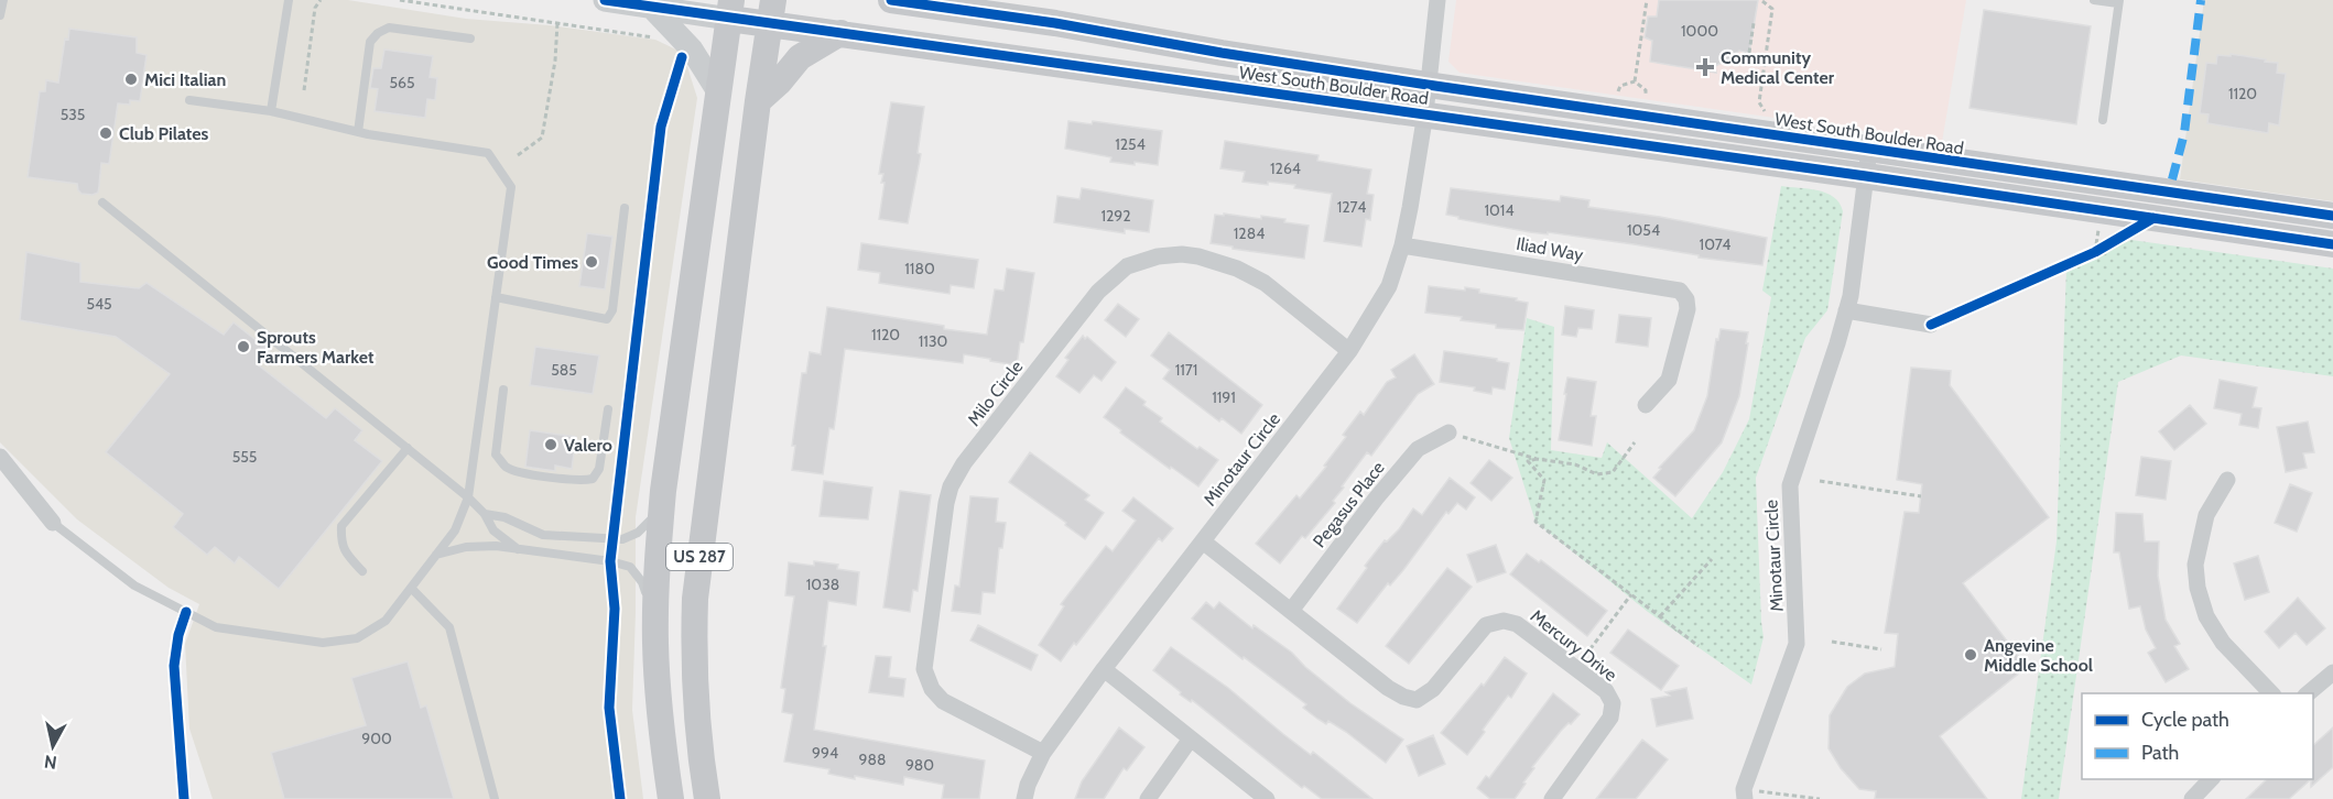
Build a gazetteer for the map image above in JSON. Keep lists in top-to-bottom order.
{
  "streets": {
    "main road": ["West South Boulder Road", "US 287"],
    "street": [
      "Iliad Way",
      "Milo Circle",
      "Minotaur Circle",
      "Pegasus Place",
      "Mercury Drive"
    ]
  },
  "crossings": [
    ["West South Boulder Road", "Minotaur Circle"],
    ["West South Boulder Road", "US 287"],
    ["Iliad Way", "Minotaur Circle"],
    ["Milo Circle", "Minotaur Circle"],
    ["Minotaur Circle", "Mercury Drive"],
    ["Pegasus Place", "Mercury Drive"]
  ],
  "places": {
    "health": ["Community Medical Center"],
    "other": [
      "Mici Italian",
      "Club Pilates",
      "Good Times",
      "Sprouts Farmers Market",
      "Valero",
      "Angevine Middle School"
    ]
  },
  "house_numbers": [
    "1000",
    "565",
    "1120",
    "535",
    "1254",
    "1264",
    "1274",
    "1014",
    "1292",
    "1054",
    "1284",
    "1074",
    "1180",
    "545",
    "1120",
    "1130",
    "585",
    "1171",
    "1191",
    "555",
    "1038",
    "900",
    "994",
    "988",
    "980"
  ],
  "legend": ["Cycle path", "Path"],
  "north": "bottom"
}
